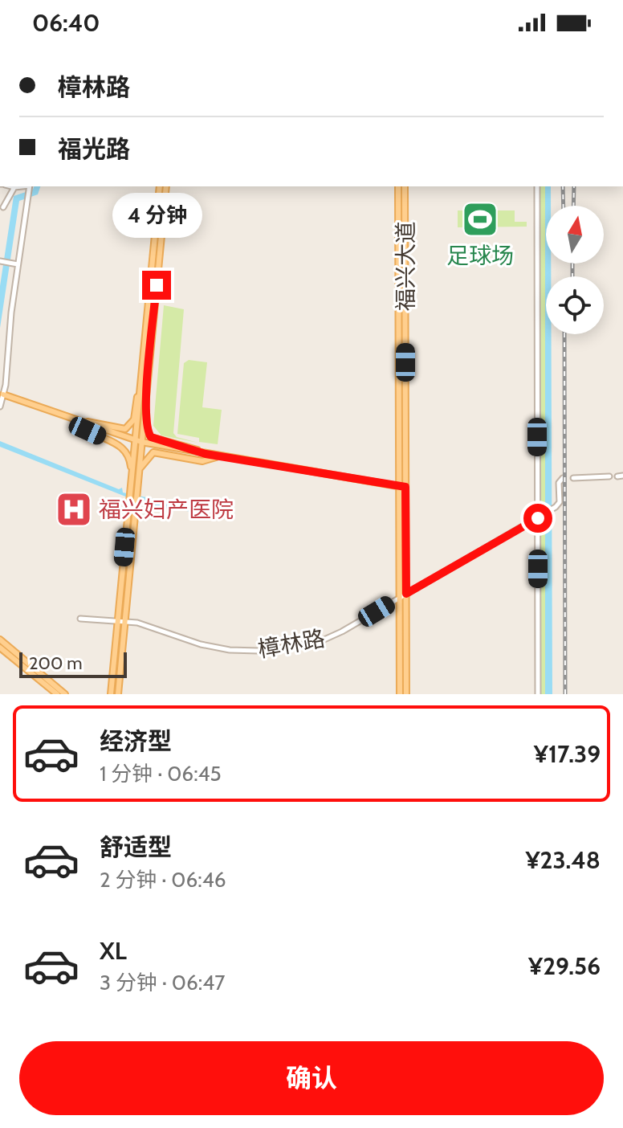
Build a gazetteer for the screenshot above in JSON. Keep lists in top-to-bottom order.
{
  "streets": {
    "main road": ["福兴大道"],
    "street": ["樟林路"]
  },
  "crossings": [
    ["福兴大道", "樟林路"]
  ],
  "places": {
    "sports": ["足球场"],
    "hospital": ["福兴妇产医院"]
  },
  "scale_bar": "200 m",
  "north": "top",
  "page": {
    "status": "06:40",
    "banner": ["樟林路", "福光路"],
    "bubble": "4 分钟",
    "scale": "200 m",
    "list": [
      {
        "name": "经济型",
        "note": "1 分钟 · 06:45",
        "value": "¥17.39"
      },
      {
        "name": "舒适型",
        "note": "2 分钟 · 06:46",
        "value": "¥23.48"
      },
      {
        "name": "XL",
        "note": "3 分钟 · 06:47",
        "value": "¥29.56"
      }
    ],
    "buttons": "确认"
  }
}
